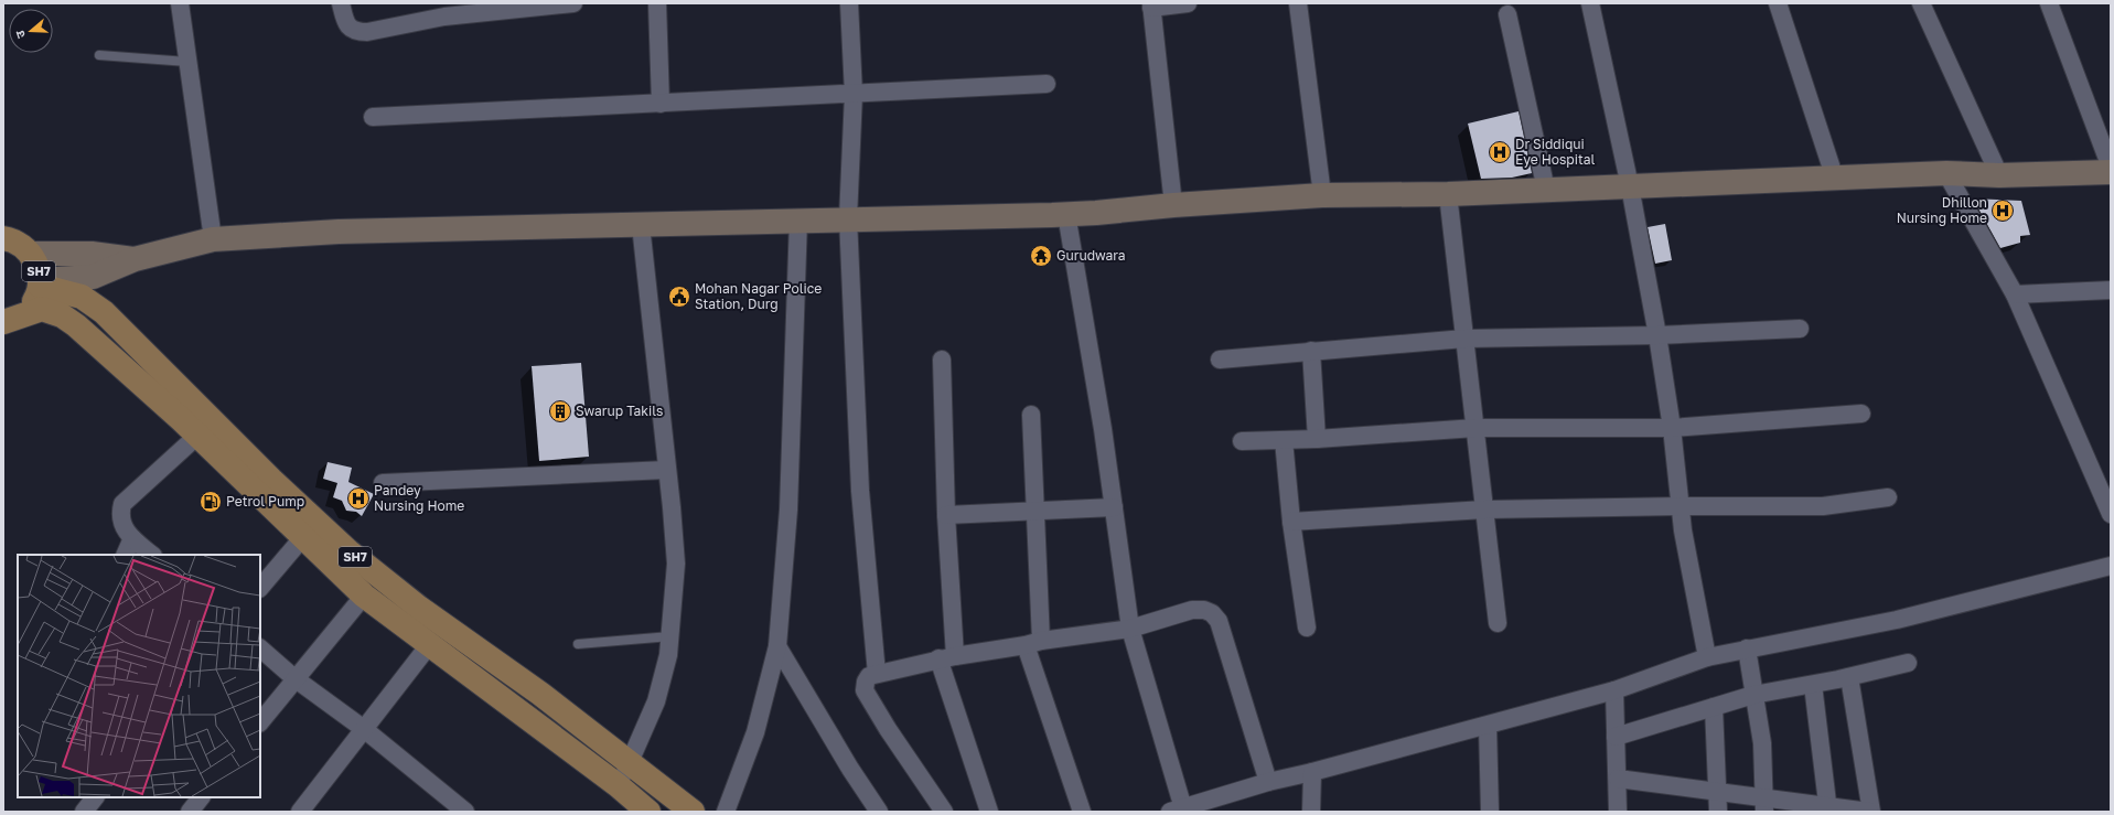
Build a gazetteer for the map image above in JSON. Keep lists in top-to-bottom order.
{
  "streets": {
    "main road": ["SH7"]
  },
  "places": {
    "hospital": ["Dr Siddiqui Eye Hospital", "Dhillon Nursing Home", "Pandey Nursing Home"],
    "temple": ["Gurudwara"],
    "public building": ["Mohan Nagar Police Station, Durg"],
    "building": ["Swarup Takils"],
    "fuel station": ["Petrol Pump"]
  },
  "north": "left"
}
